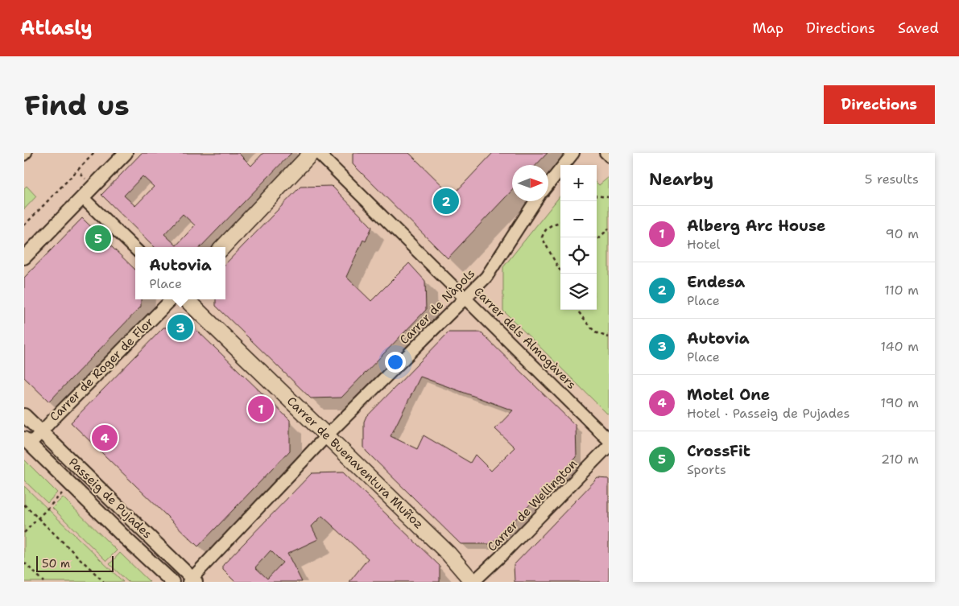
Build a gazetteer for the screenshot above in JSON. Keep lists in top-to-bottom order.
{
  "streets": {
    "main road": ["Carrer de Buenaventura Muñoz"],
    "street": [
      "Carrer de Nàpols",
      "Carrer dels Almogàvers",
      "Carrer de Roger de Flor",
      "Passeig de Pujades",
      "Carrer de Wellington"
    ]
  },
  "crossings": [
    ["Carrer de Nàpols", "Carrer dels Almogàvers"],
    ["Carrer de Nàpols", "Carrer de Buenaventura Muñoz"],
    ["Carrer de Nàpols", "Passeig de Pujades"],
    ["Carrer de Roger de Flor", "Passeig de Pujades"],
    ["Carrer de Buenaventura Muñoz", "Carrer de Wellington"]
  ],
  "scale_bar": "50 m",
  "north": "right",
  "page": {
    "header": "Atlasly",
    "nav": ["Map", "Directions", "Saved"],
    "buttons": "Directions",
    "title": "Find us",
    "heading": ["Nearby", "5 results"],
    "map_buttons": ["+", "−"],
    "pins": [
      "2",
      "5",
      "3",
      "1",
      "4"
    ],
    "list": [
      {
        "mark": "1",
        "name": "Alberg Arc House",
        "note": "Hotel",
        "value": "90 m"
      },
      {
        "mark": "2",
        "name": "Endesa",
        "note": "Place",
        "value": "110 m"
      },
      {
        "mark": "3",
        "name": "Autovia",
        "note": "Place",
        "value": "140 m"
      },
      {
        "mark": "4",
        "name": "Motel One",
        "note": "Hotel · Passeig de Pujades",
        "value": "190 m"
      },
      {
        "mark": "5",
        "name": "CrossFit",
        "note": "Sports",
        "value": "210 m"
      }
    ],
    "popup": ["Autovia", "Place"],
    "scale": "50 m"
  }
}
